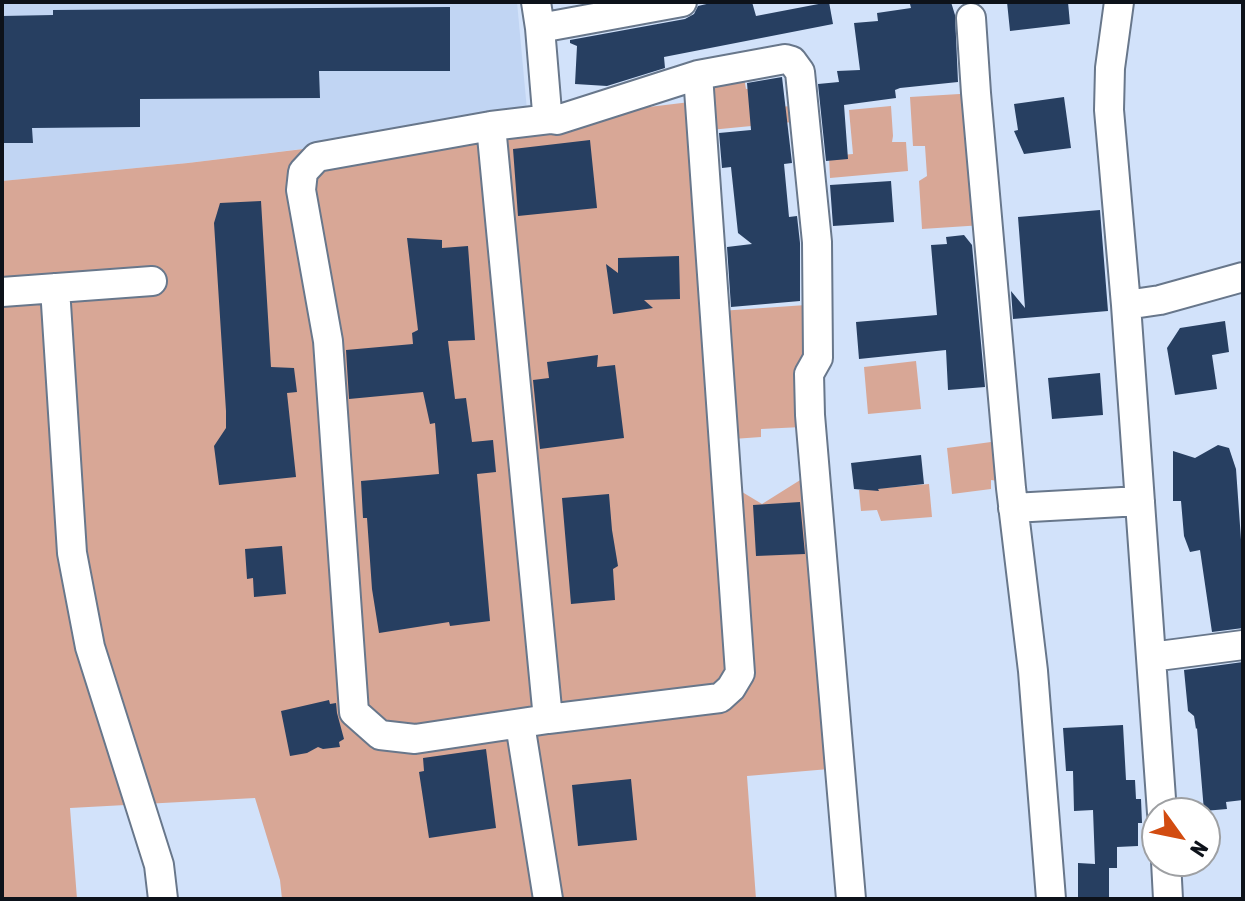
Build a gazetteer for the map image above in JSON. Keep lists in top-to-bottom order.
{
  "north": "bottom right"
}
